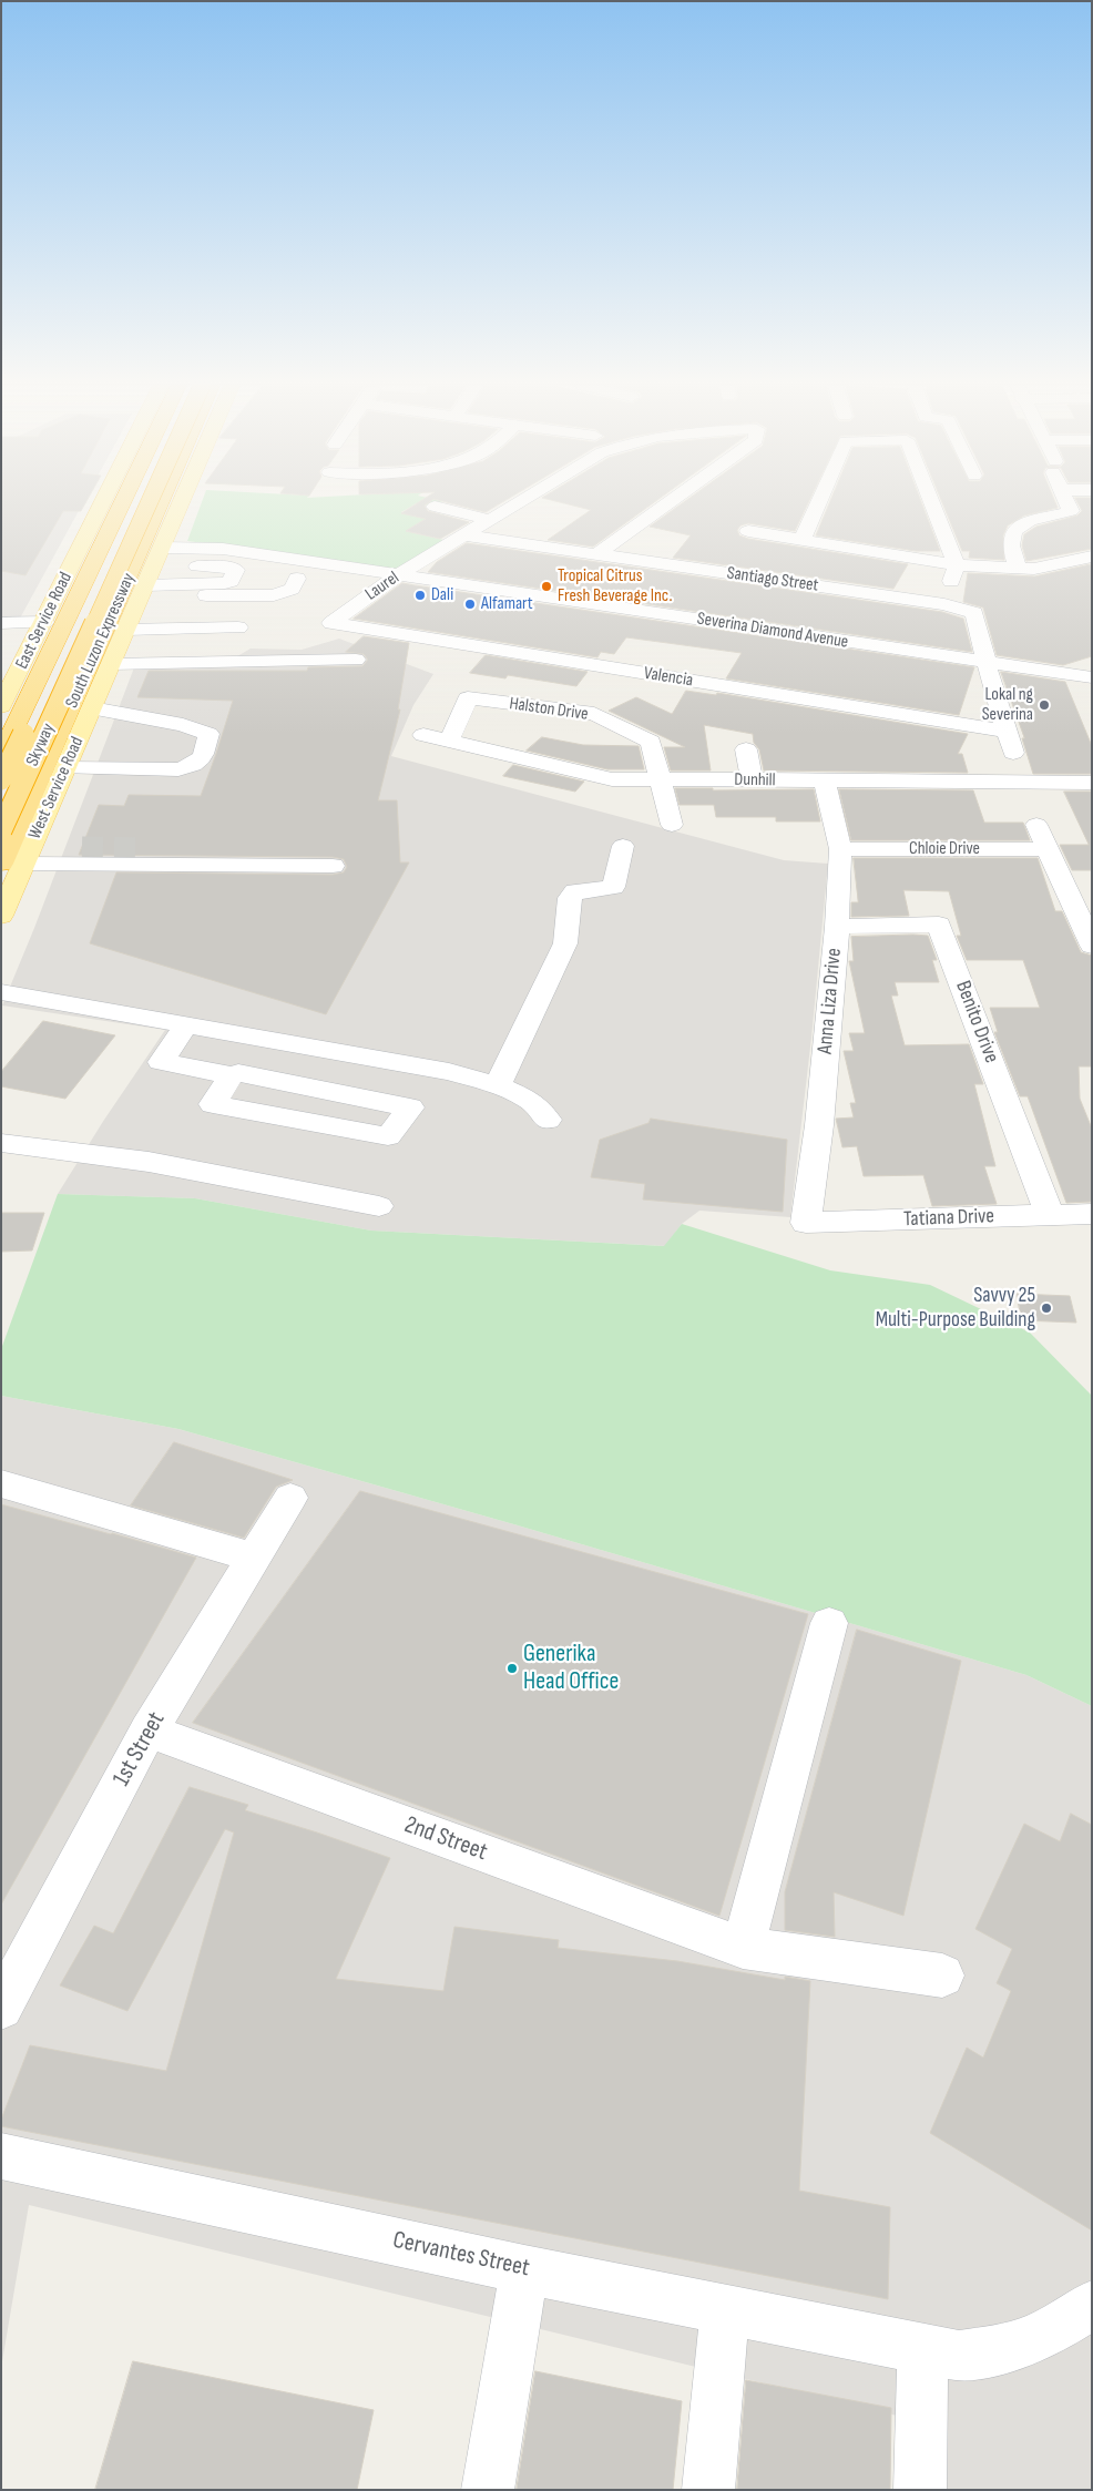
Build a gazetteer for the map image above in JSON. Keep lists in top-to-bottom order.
{
  "streets": {
    "highway": ["South Luzon Expressway", "Skyway"],
    "main road": ["East Service Road", "West Service Road"],
    "street": [
      "Santiago Street",
      "Laurel",
      "Severina Diamond Avenue",
      "Valencia",
      "Halston Drive",
      "Dunhill",
      "Chloie Drive",
      "Anna Liza Drive",
      "Benito Drive",
      "Tatiana Drive",
      "1st Street",
      "2nd Street",
      "Cervantes Street"
    ]
  },
  "crossings": [
    ["Santiago Street", "Laurel"],
    ["Santiago Street", "Severina Diamond Avenue"],
    ["Laurel", "Severina Diamond Avenue"],
    ["Laurel", "Valencia"],
    ["Severina Diamond Avenue", "West Service Road"],
    ["South Luzon Expressway", "West Service Road"],
    ["Halston Drive", "Dunhill"],
    ["Dunhill", "Anna Liza Drive"],
    ["Chloie Drive", "Anna Liza Drive"],
    ["Anna Liza Drive", "Benito Drive"],
    ["Anna Liza Drive", "Tatiana Drive"],
    ["Benito Drive", "Tatiana Drive"],
    ["1st Street", "2nd Street"]
  ],
  "places": [
    "Tropical Citrus Fresh Beverage Inc.",
    "Dali",
    "Alfamart",
    "Lokal ng Severina",
    "Savvy 25 Multi-Purpose Building",
    "Generika Head Office"
  ]
}
